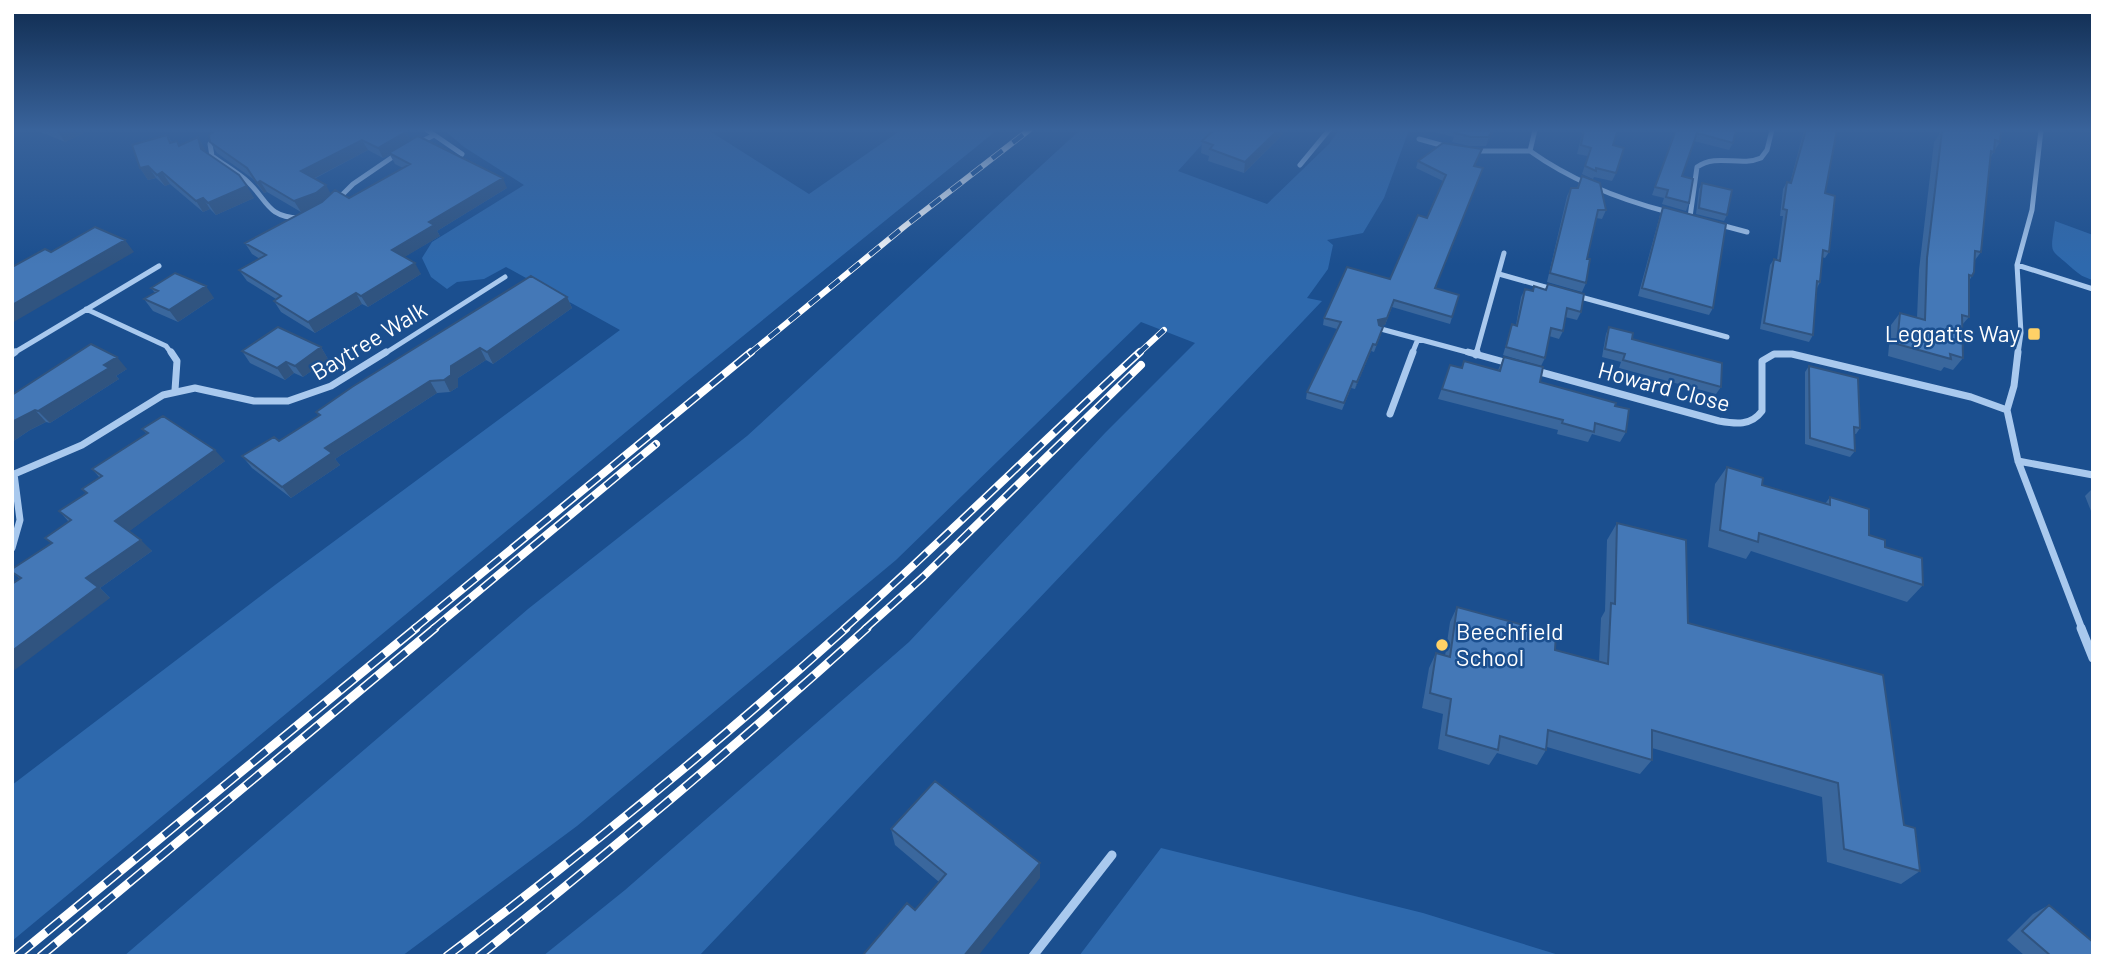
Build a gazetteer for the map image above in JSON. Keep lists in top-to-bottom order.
{
  "streets": {
    "street": ["Baytree Walk", "Howard Close"]
  },
  "places": {
    "transit": ["Leggatts Way"],
    "other": ["Beechfield School"]
  }
}
